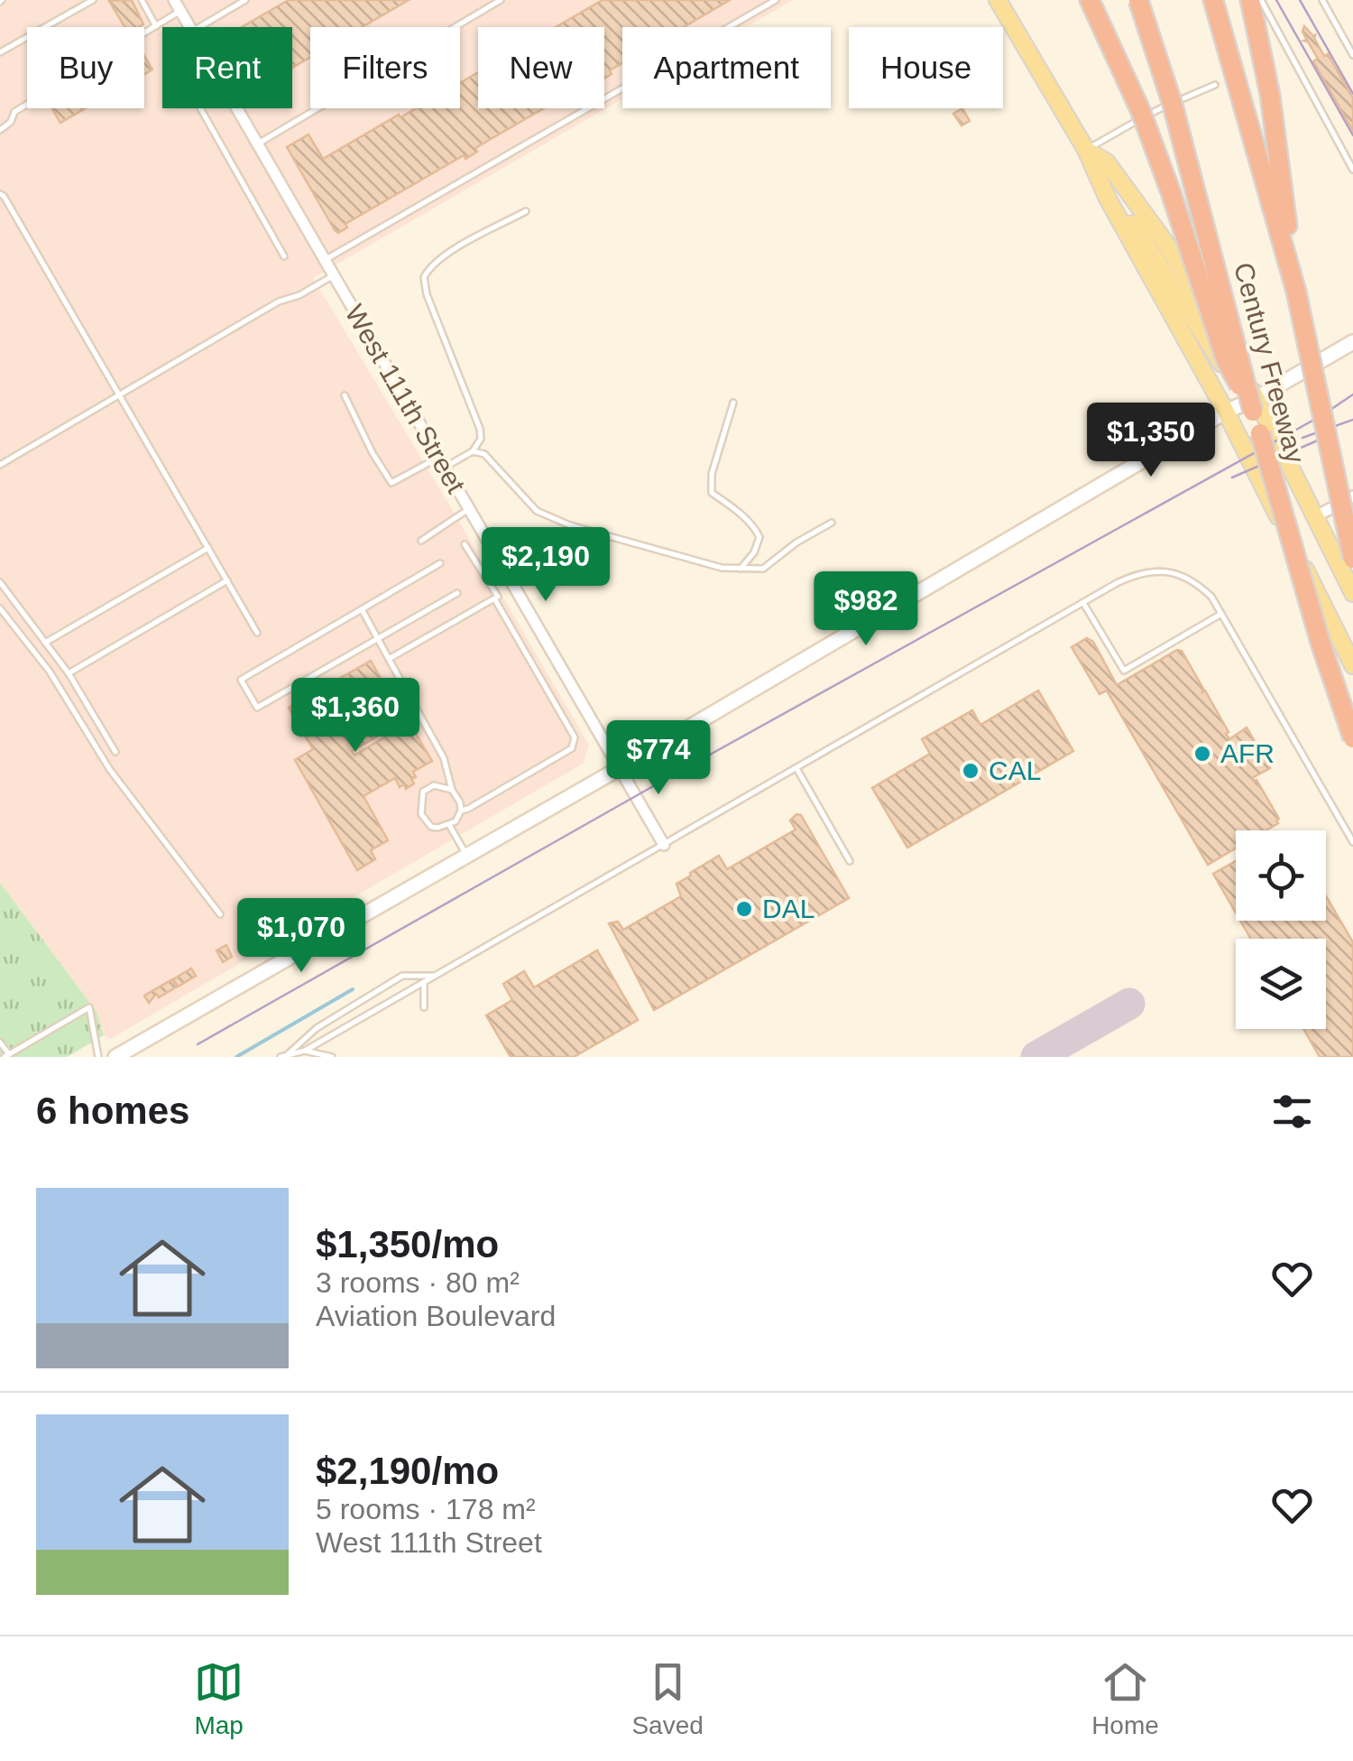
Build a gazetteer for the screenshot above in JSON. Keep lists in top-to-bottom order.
{
  "streets": {
    "highway": ["Century Freeway"],
    "street": ["West 111th Street"]
  },
  "places": ["AFR", "CAL", "DAL"],
  "page": {
    "chip": [
      "Buy",
      "Rent",
      "Filters",
      "New",
      "Apartment",
      "House"
    ],
    "price": [
      "$1,350",
      "$2,190",
      "$982",
      "$1,360",
      "$774",
      "$1,070"
    ],
    "heading": "6 homes",
    "list": [
      {
        "name": "$1,350/mo",
        "note": "3 rooms · 80 m² · Aviation Boulevard"
      },
      {
        "name": "$2,190/mo",
        "note": "5 rooms · 178 m² · West 111th Street"
      }
    ],
    "tabs": ["Map", "Saved", "Home"]
  }
}
